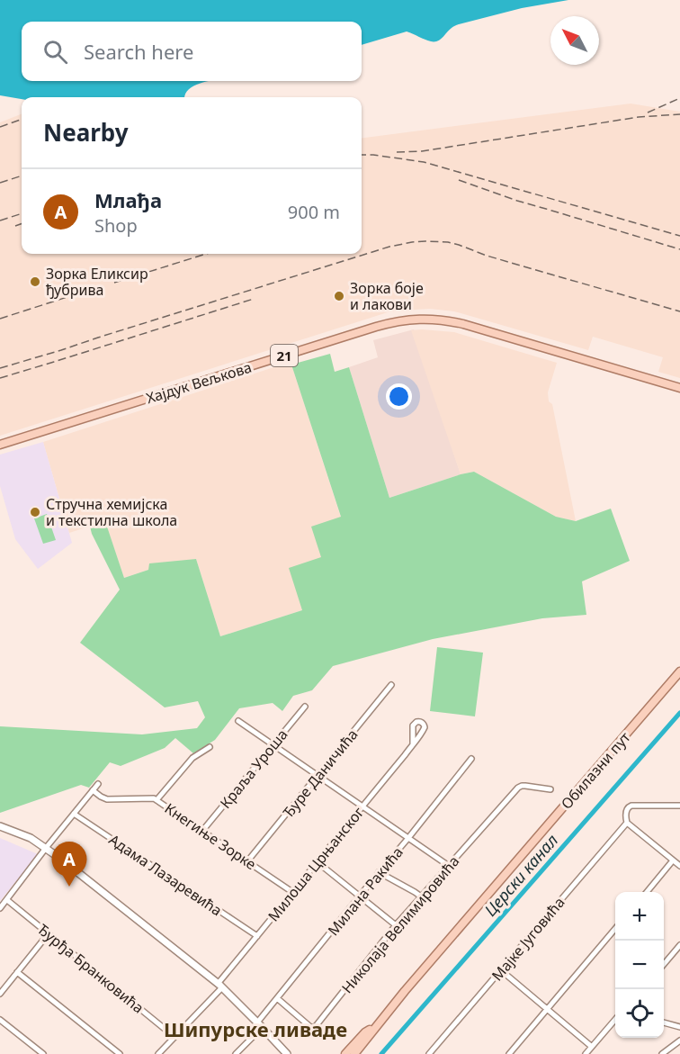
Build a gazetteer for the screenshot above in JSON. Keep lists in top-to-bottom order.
{
  "streets": {
    "main road": ["21", "Хајдук Вељкова", "Обилазни пут"],
    "street": [
      "Краља Уроша",
      "Ђуре Даничића",
      "Кнегиње Зорке",
      "Милоша Црњанског",
      "Адама Лазаревића",
      "Милана Ракића",
      "Николаја Велимировића",
      "Мајке Југовића",
      "Ђурђа Бранковића"
    ]
  },
  "crossings": [
    ["Краља Уроша", "Кнегиње Зорке"],
    ["Ђуре Даничића", "Кнегиње Зорке"],
    ["Кнегиње Зорке", "Милоша Црњанског"],
    ["Милоша Црњанског", "Адама Лазаревића"],
    ["Милоша Црњанског", "Ђурђа Бранковића"],
    ["Милана Ракића", "Николаја Велимировића"]
  ],
  "districts": ["Шипурске ливаде"],
  "water": ["Церски канал"],
  "places": ["Зорка Еликсир ђубрива", "Зорка боје и лакови", "Стручна хемијска и текстилна школа"],
  "north": "top left",
  "page": {
    "search": "Search here",
    "heading": "Nearby",
    "list": [
      {
        "mark": "A",
        "name": "Млађа",
        "note": "Shop",
        "value": "900 m"
      }
    ],
    "pins": "A",
    "map_buttons": ["+", "−"]
  }
}
